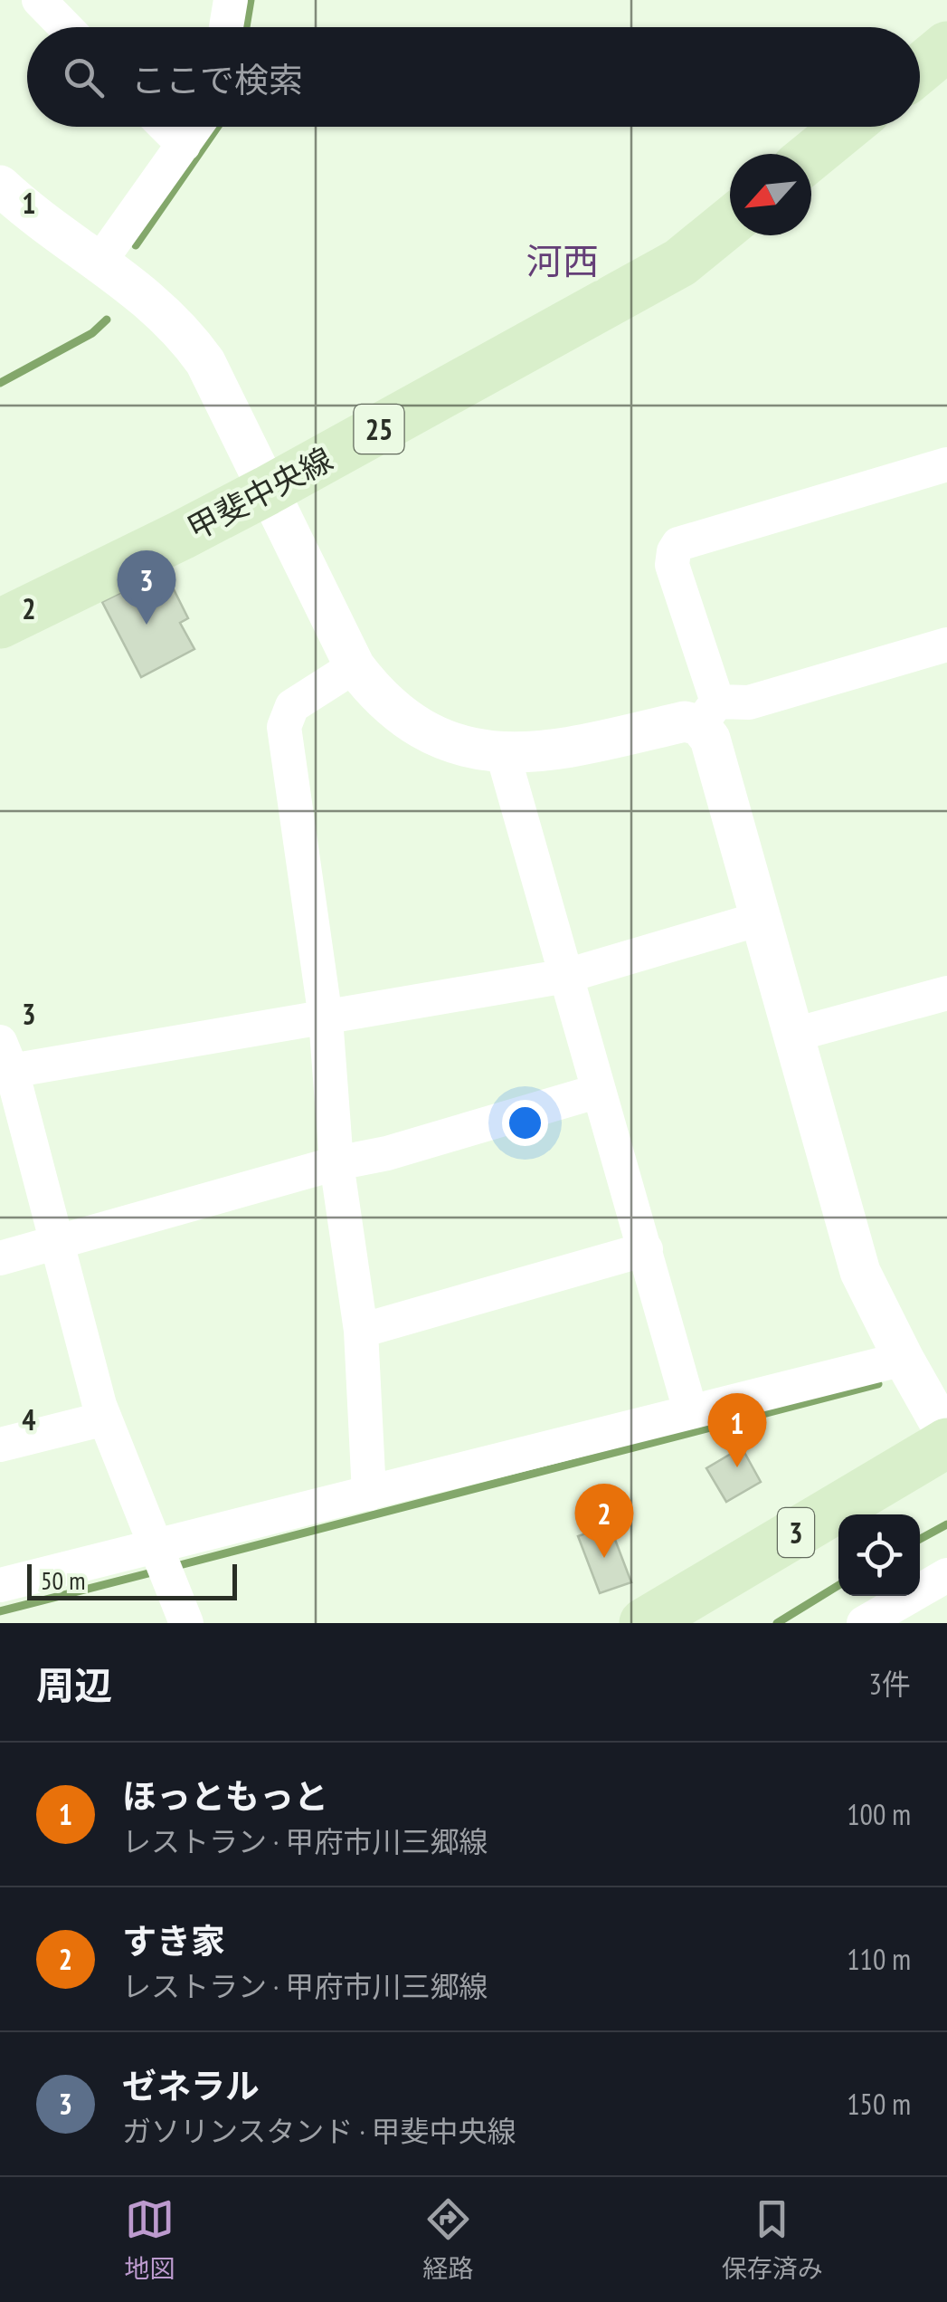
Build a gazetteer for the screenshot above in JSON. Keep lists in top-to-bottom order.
{
  "streets": {
    "main road": ["25", "甲斐中央線", "3"]
  },
  "districts": ["河西"],
  "scale_bar": "50 m",
  "north": "bottom left",
  "page": {
    "search": "ここで検索",
    "pins": ["3", "1", "2"],
    "scale": "50 m",
    "heading": ["周辺", "3件"],
    "list": [
      {
        "mark": "1",
        "name": "ほっともっと",
        "note": "レストラン · 甲府市川三郷線",
        "value": "100 m"
      },
      {
        "mark": "2",
        "name": "すき家",
        "note": "レストラン · 甲府市川三郷線",
        "value": "110 m"
      },
      {
        "mark": "3",
        "name": "ゼネラル",
        "note": "ガソリンスタンド · 甲斐中央線",
        "value": "150 m"
      }
    ],
    "nav": ["地図", "経路", "保存済み"]
  },
  "grid": {
    "rows": [
      "1",
      "2",
      "3",
      "4"
    ]
  }
}
